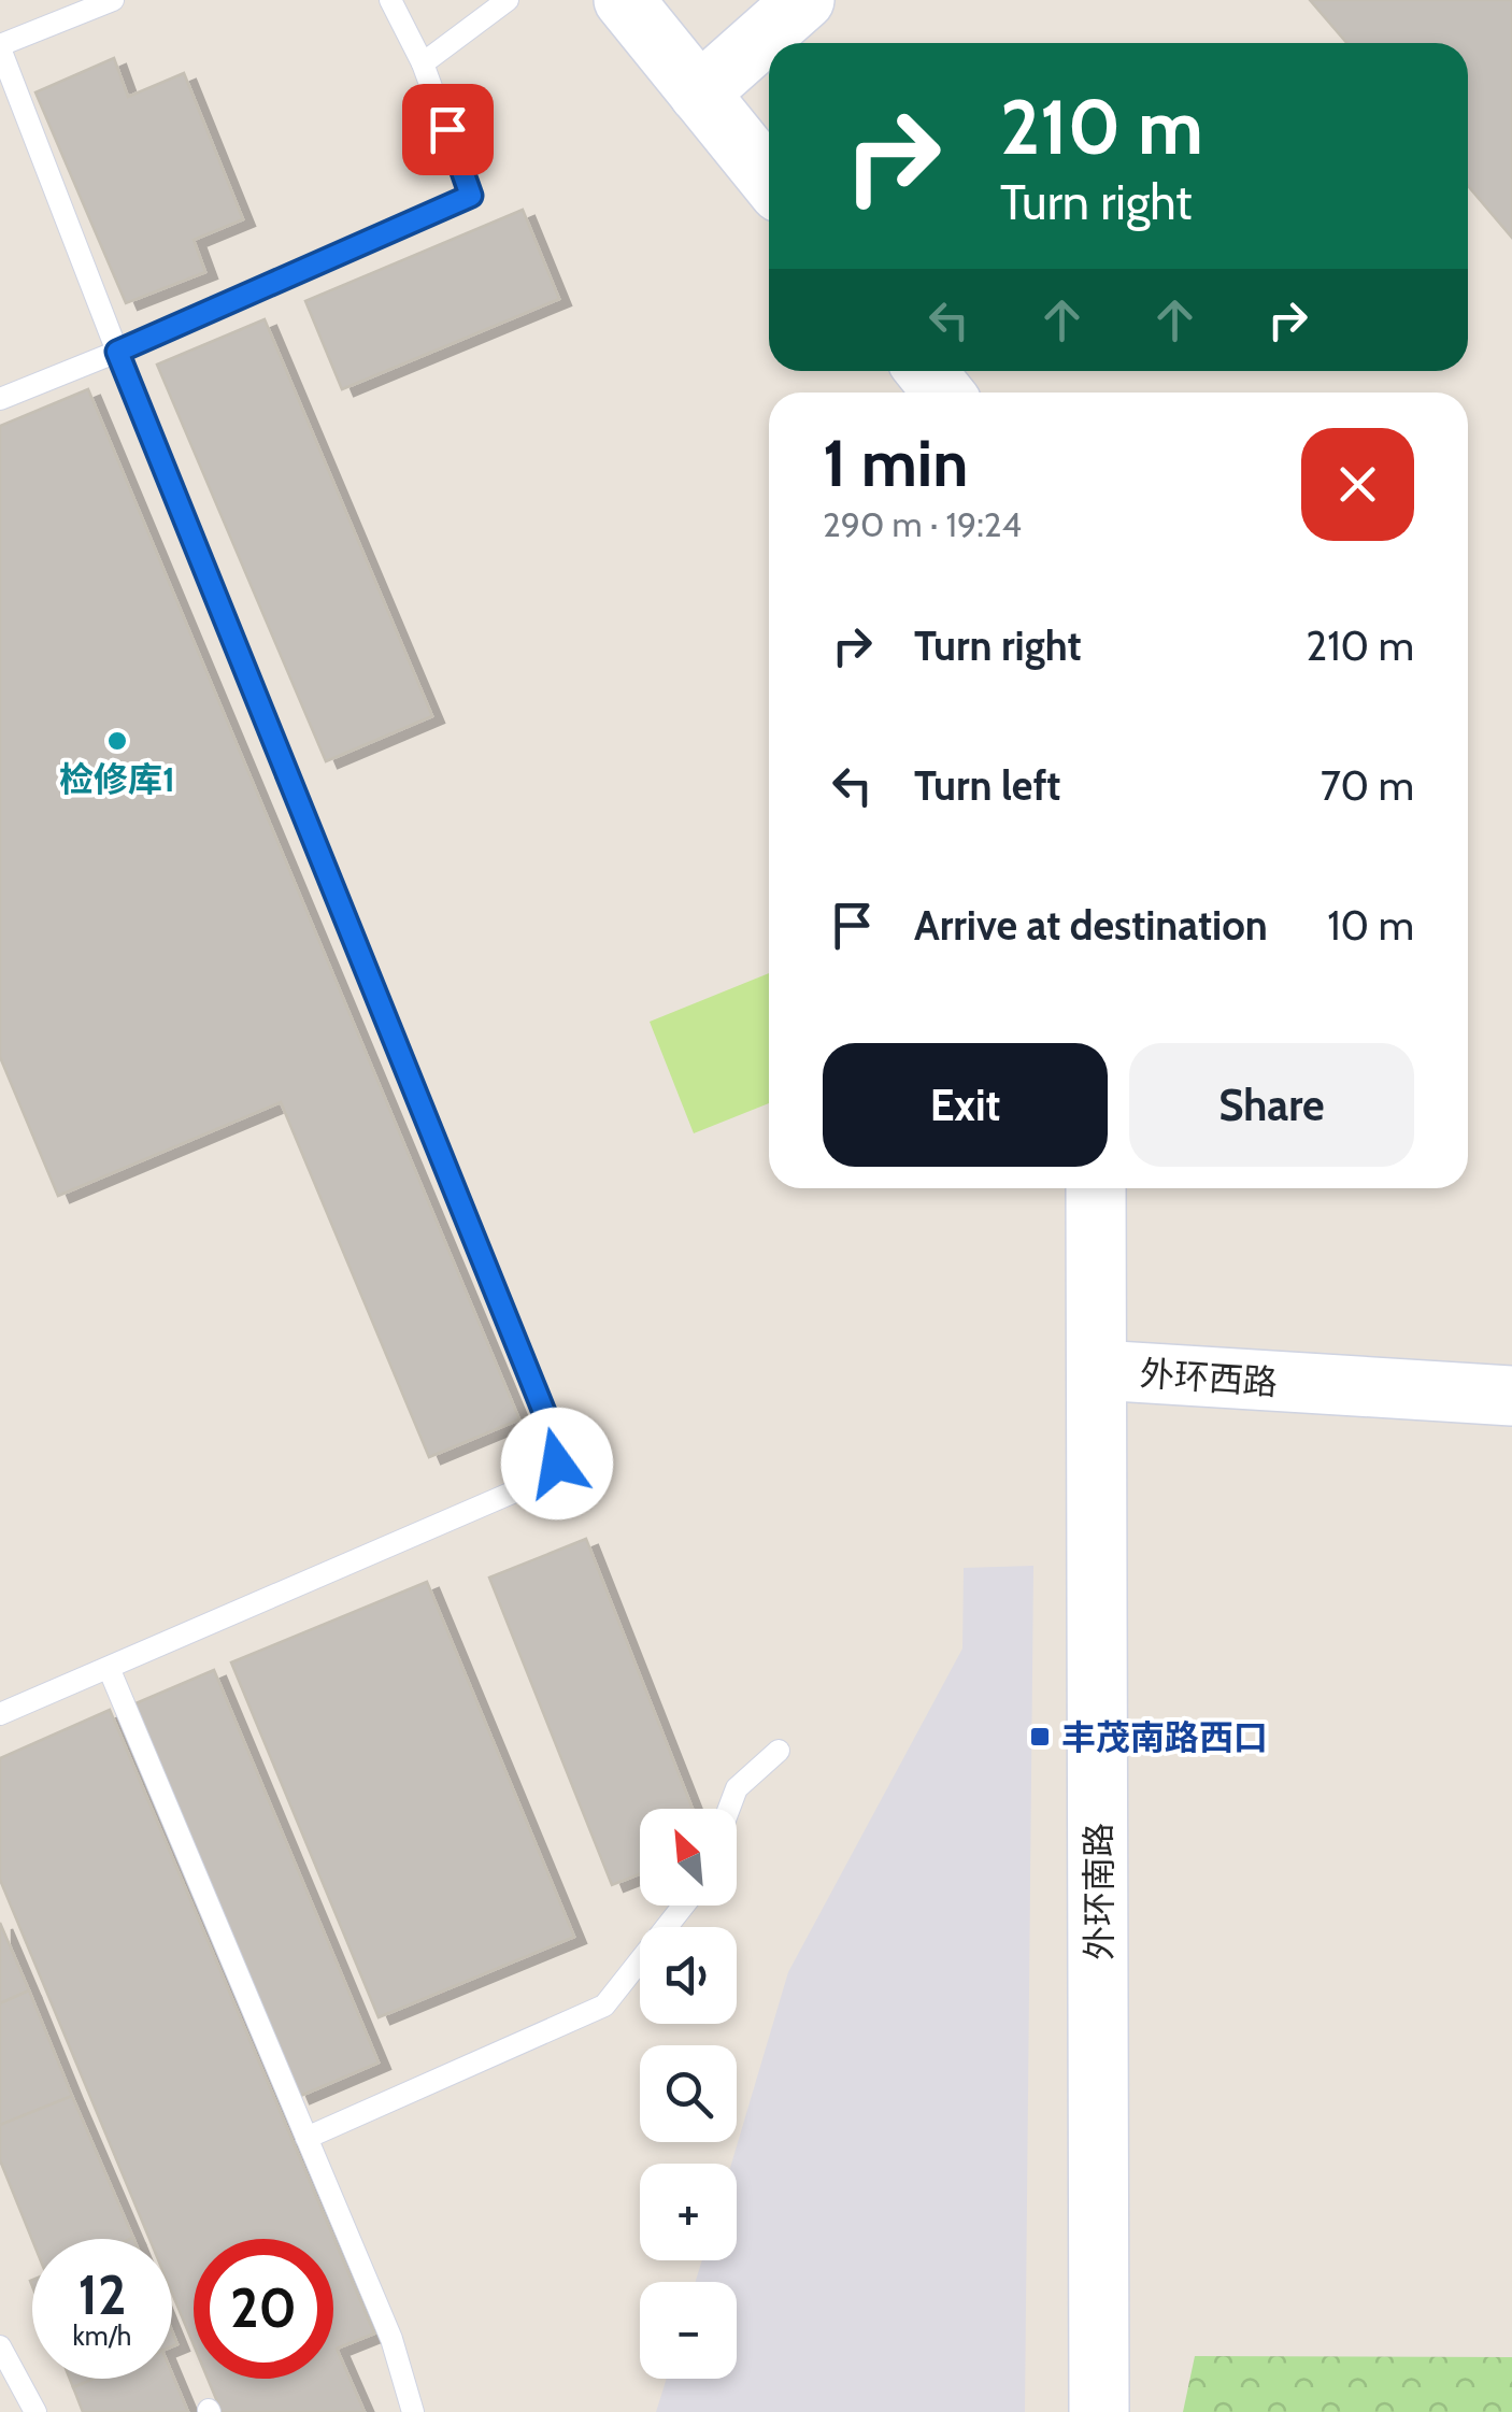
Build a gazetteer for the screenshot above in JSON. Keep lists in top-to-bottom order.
{
  "streets": {
    "street": ["外环西路", "外环南路"]
  },
  "crossings": [
    ["外环西路", "外环南路"]
  ],
  "places": {
    "other": ["检修库1"],
    "transit": ["丰茂南路西口"]
  },
  "north": "top left",
  "page": {
    "turn": ["210 m", "Turn right"],
    "heading": ["1 min", "290 m · 19:24"],
    "list": [
      {
        "name": "Turn right",
        "value": "210 m"
      },
      {
        "name": "Turn left",
        "value": "70 m"
      },
      {
        "name": "Arrive at destination",
        "value": "10 m"
      }
    ],
    "buttons": ["Exit", "Share"],
    "map_buttons": ["+", "−"],
    "speed": "12 km/h",
    "limit": "20"
  }
}
